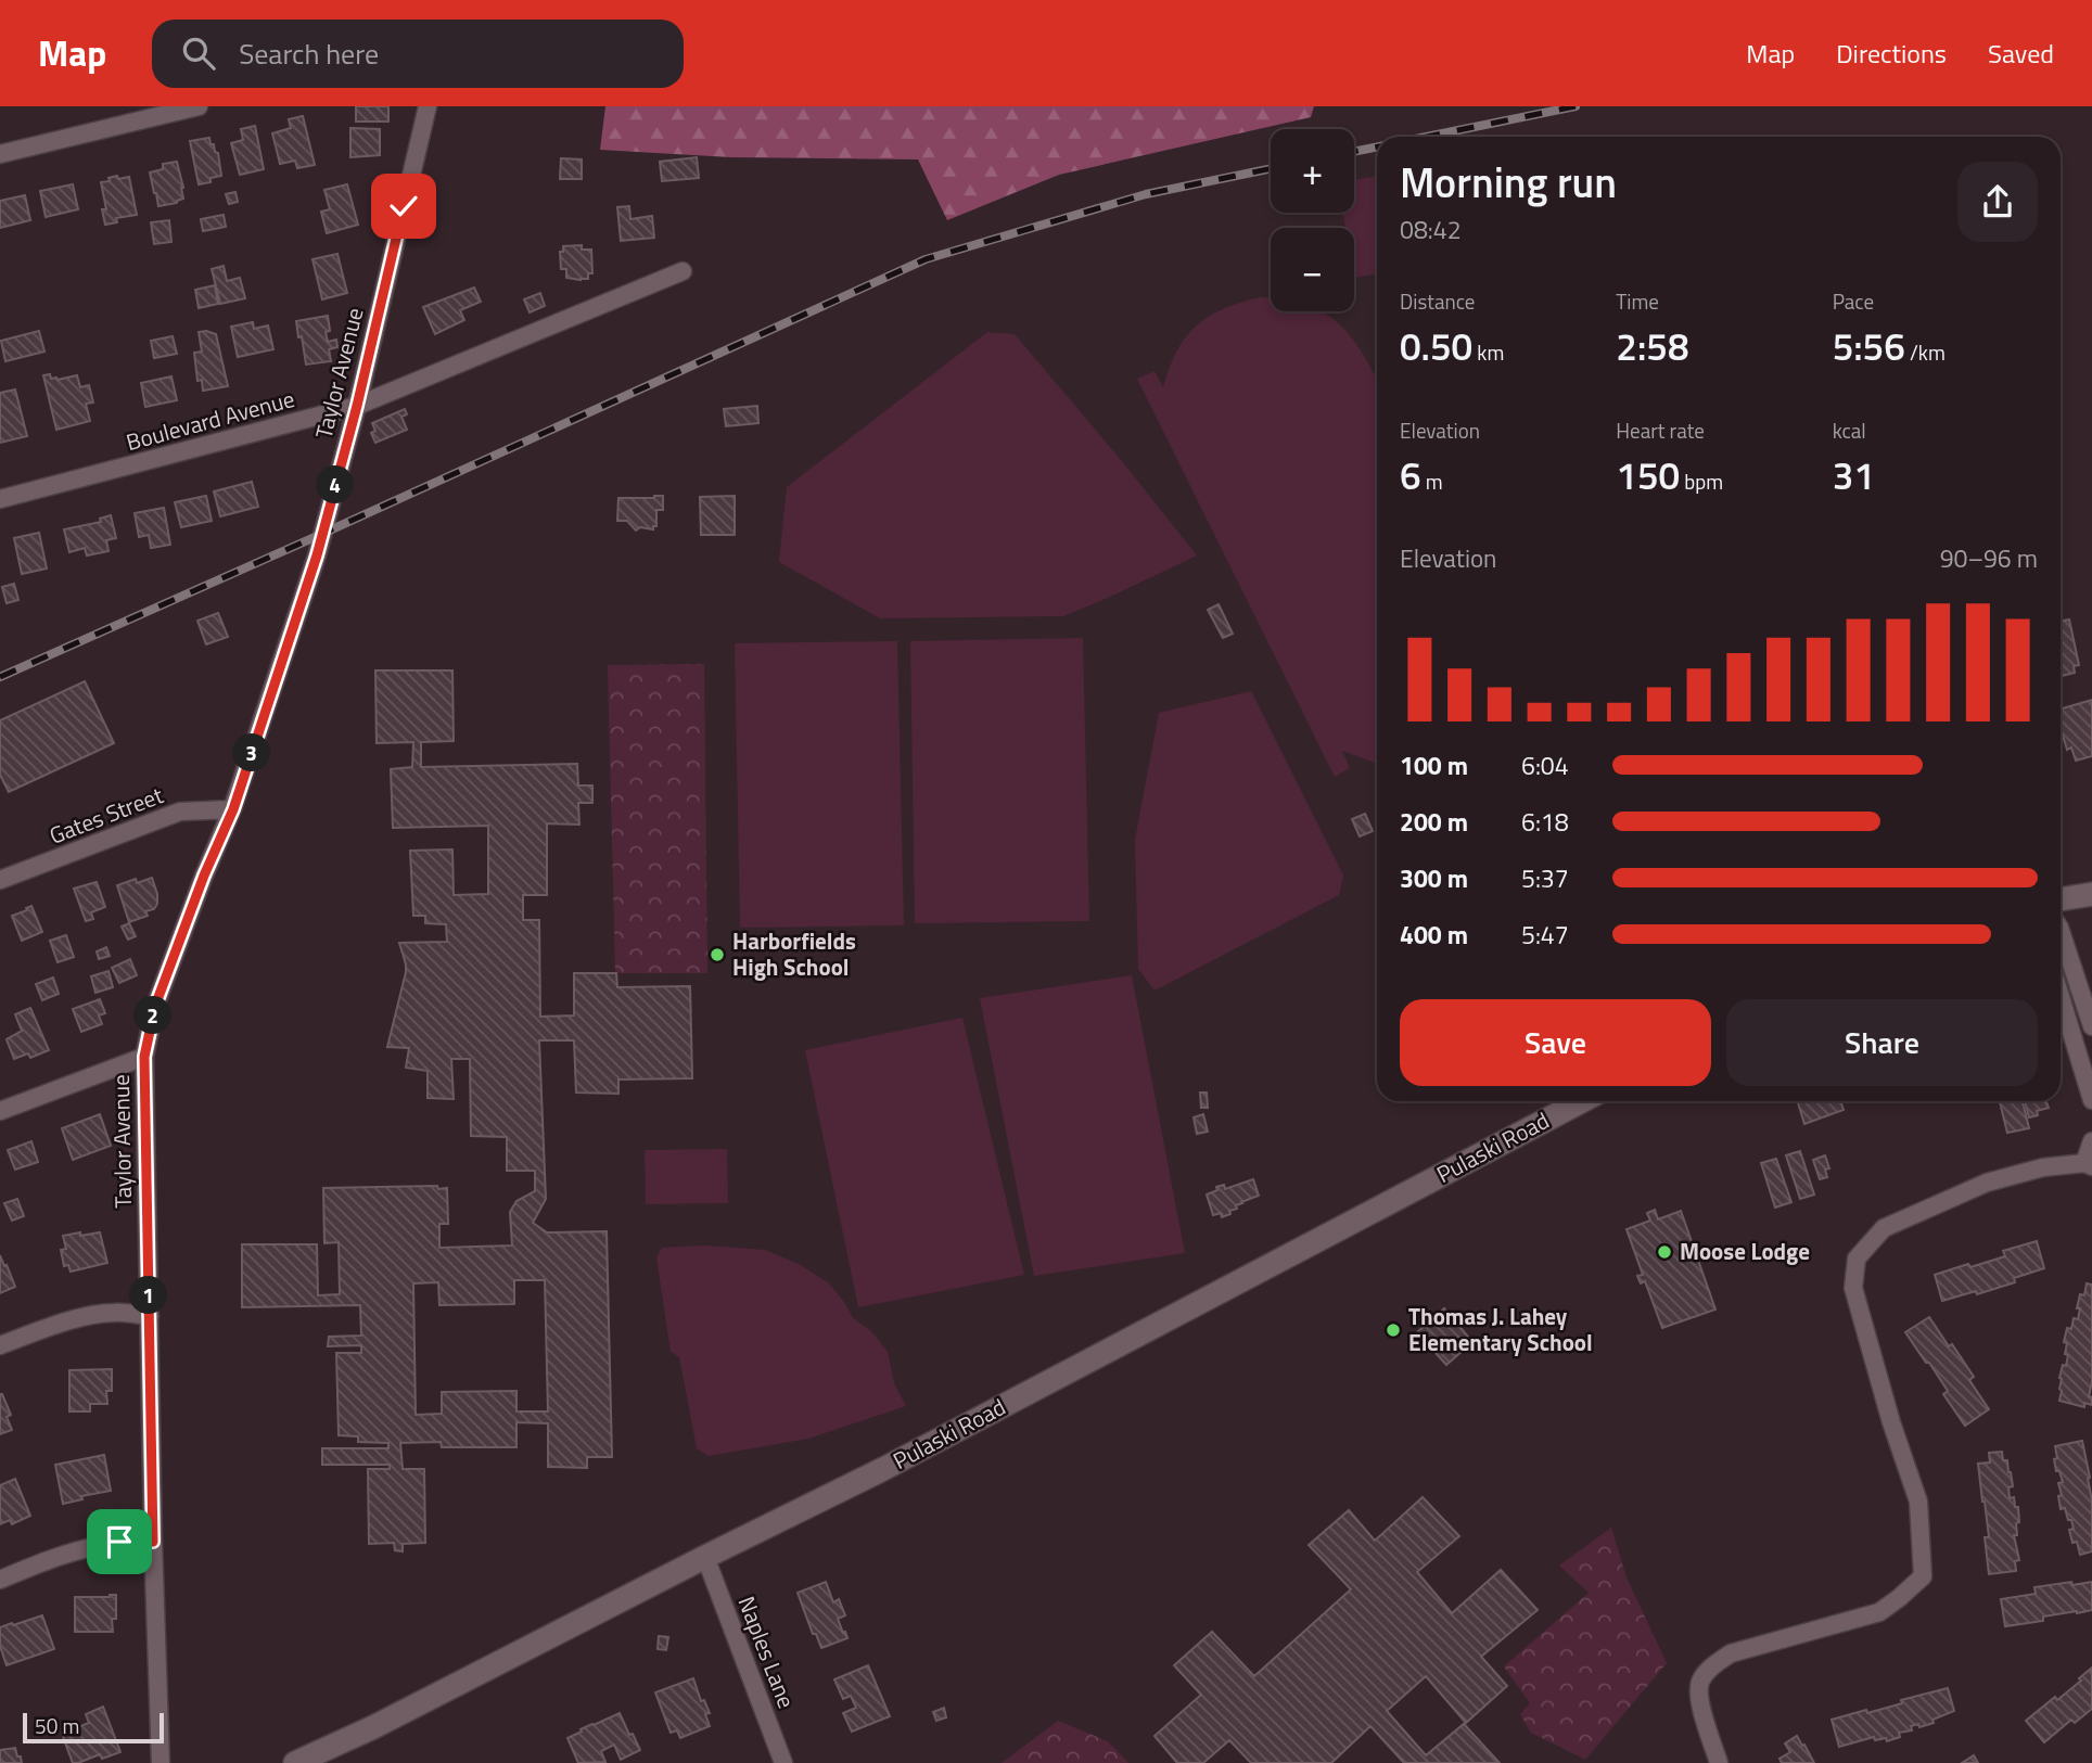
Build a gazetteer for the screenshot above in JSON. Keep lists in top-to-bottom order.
{
  "streets": {
    "main road": ["Pulaski Road"],
    "street": [
      "Taylor Avenue",
      "Boulevard Avenue",
      "Gates Street",
      "Naples Lane"
    ]
  },
  "crossings": [
    ["Taylor Avenue", "Boulevard Avenue"],
    ["Taylor Avenue", "Gates Street"],
    ["Pulaski Road", "Naples Lane"]
  ],
  "places": ["Harborfields High School", "Moose Lodge", "Thomas J. Lahey Elementary School"],
  "scale_bar": "50 m",
  "page": {
    "header": "Map",
    "search": "Search here",
    "nav": ["Map", "Directions", "Saved"],
    "map_buttons": ["+", "−"],
    "heading": ["Morning run", "08:42"],
    "stats": [
      ["Distance", "0.50 km"],
      ["Time", "2:58"],
      ["Pace", "5:56 /km"],
      ["Elevation", "6 m"],
      ["Heart rate", "150 bpm"],
      ["kcal", "31"]
    ],
    "pins": [
      "4",
      "3",
      "2",
      "1"
    ],
    "chart": ["Elevation", "90–96 m"],
    "list": [
      {
        "name": "100 m",
        "note": "6:04"
      },
      {
        "name": "200 m",
        "note": "6:18"
      },
      {
        "name": "300 m",
        "note": "5:37"
      },
      {
        "name": "400 m",
        "note": "5:47"
      }
    ],
    "buttons": ["Save", "Share"],
    "scale": "50 m"
  }
}
